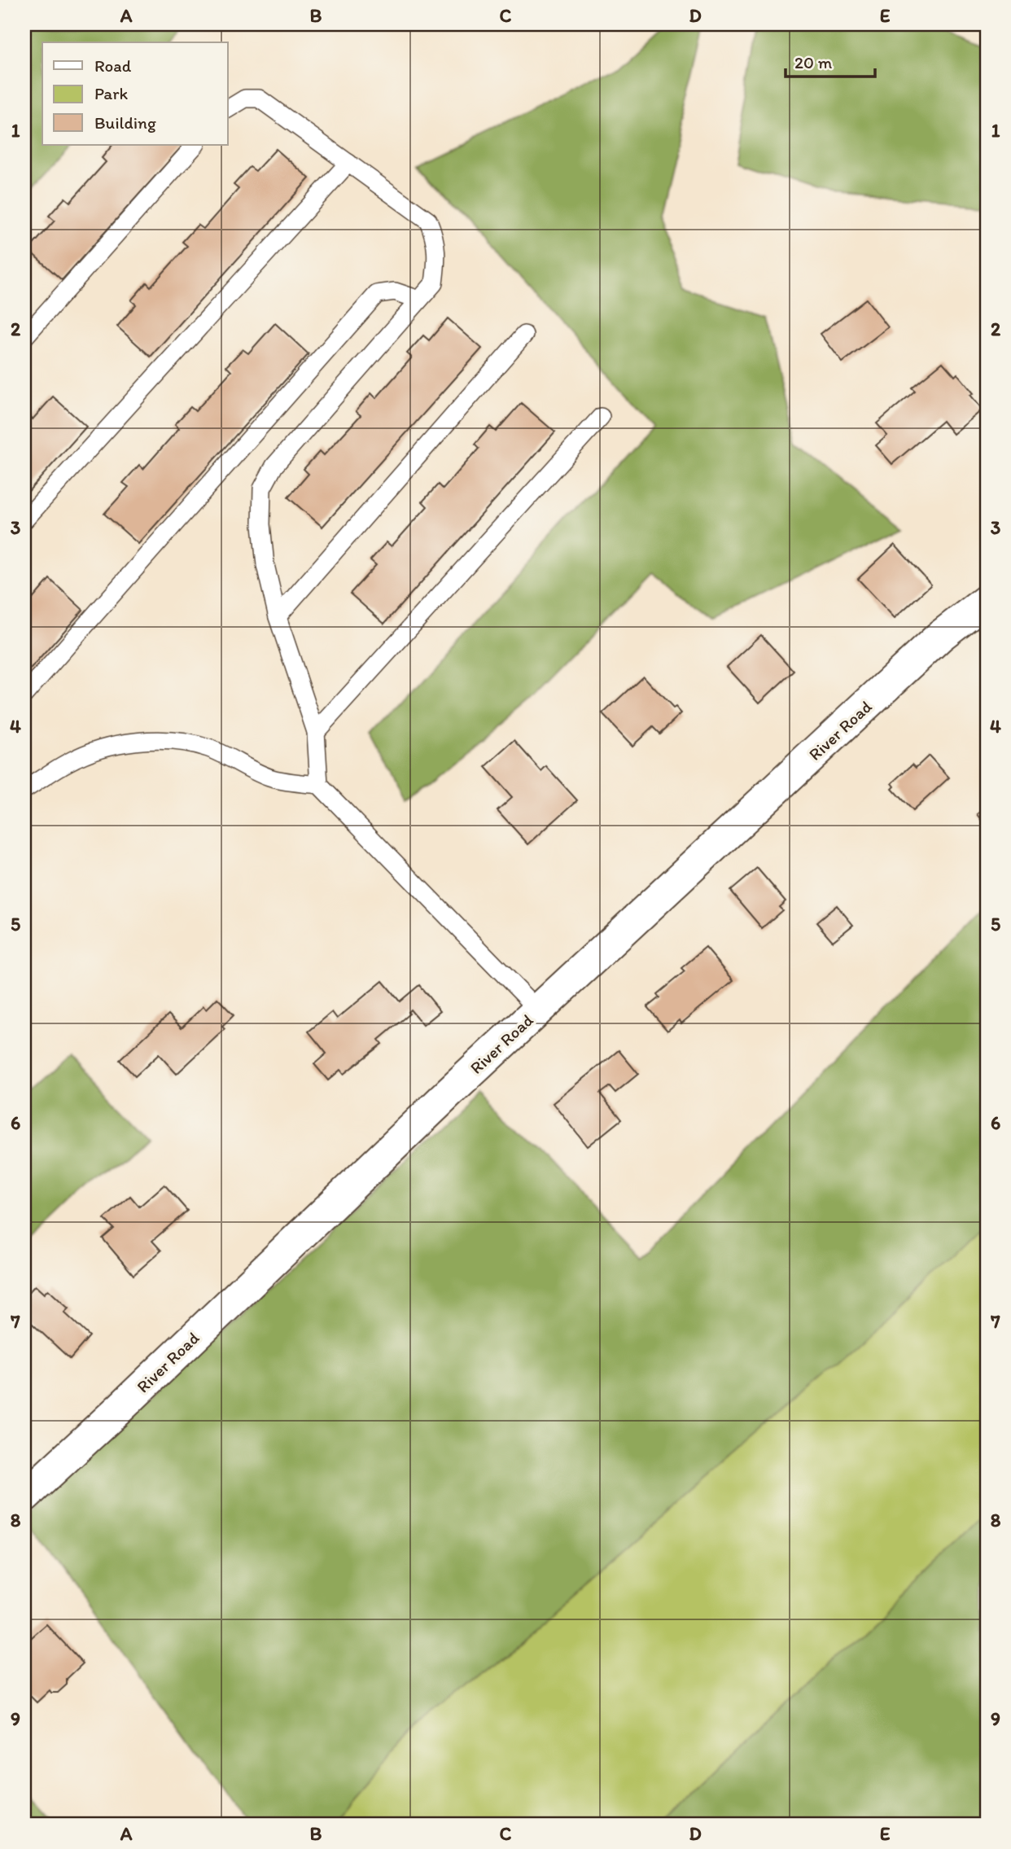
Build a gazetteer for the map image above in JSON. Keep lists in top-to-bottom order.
{
  "streets": {
    "street": ["River Road"]
  },
  "legend": ["Road", "Park", "Building"],
  "scale_bar": "20 m",
  "grid": {
    "columns": [
      "A",
      "B",
      "C",
      "D",
      "E"
    ],
    "rows": [
      "1",
      "2",
      "3",
      "4",
      "5",
      "6",
      "7",
      "8",
      "9"
    ]
  }
}
